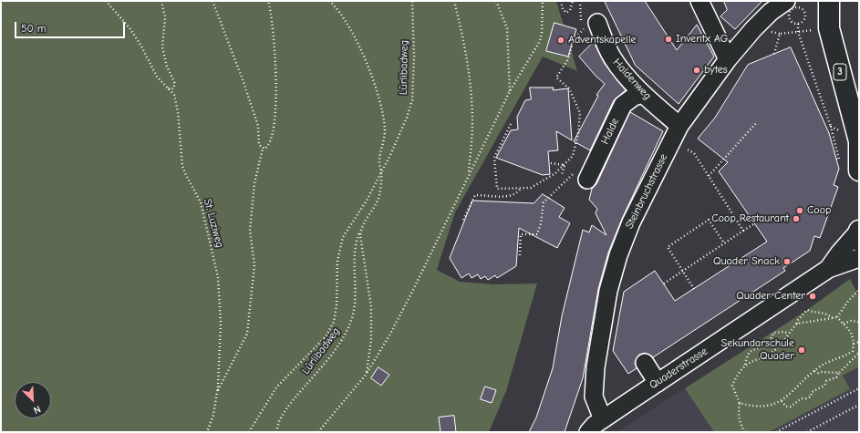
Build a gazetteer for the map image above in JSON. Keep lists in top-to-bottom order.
{
  "streets": {
    "main road": ["3"],
    "street": [
      "Haldenweg",
      "Halde",
      "Steinbruchstrasse",
      "Quaderstrasse"
    ],
    "path": ["Lürlibadweg", "St. Luziweg"]
  },
  "crossings": [
    ["Haldenweg", "Halde"],
    ["Haldenweg", "Steinbruchstrasse"],
    ["Steinbruchstrasse", "Quaderstrasse"]
  ],
  "places": [
    "Inventx AG",
    "Adventskapelle",
    "bytes",
    "Coop",
    "Coop Restaurant",
    "Quader Snack",
    "Quader Center",
    "Sekundarschule Quader"
  ],
  "scale_bar": "50 m",
  "north": "bottom right"
}
